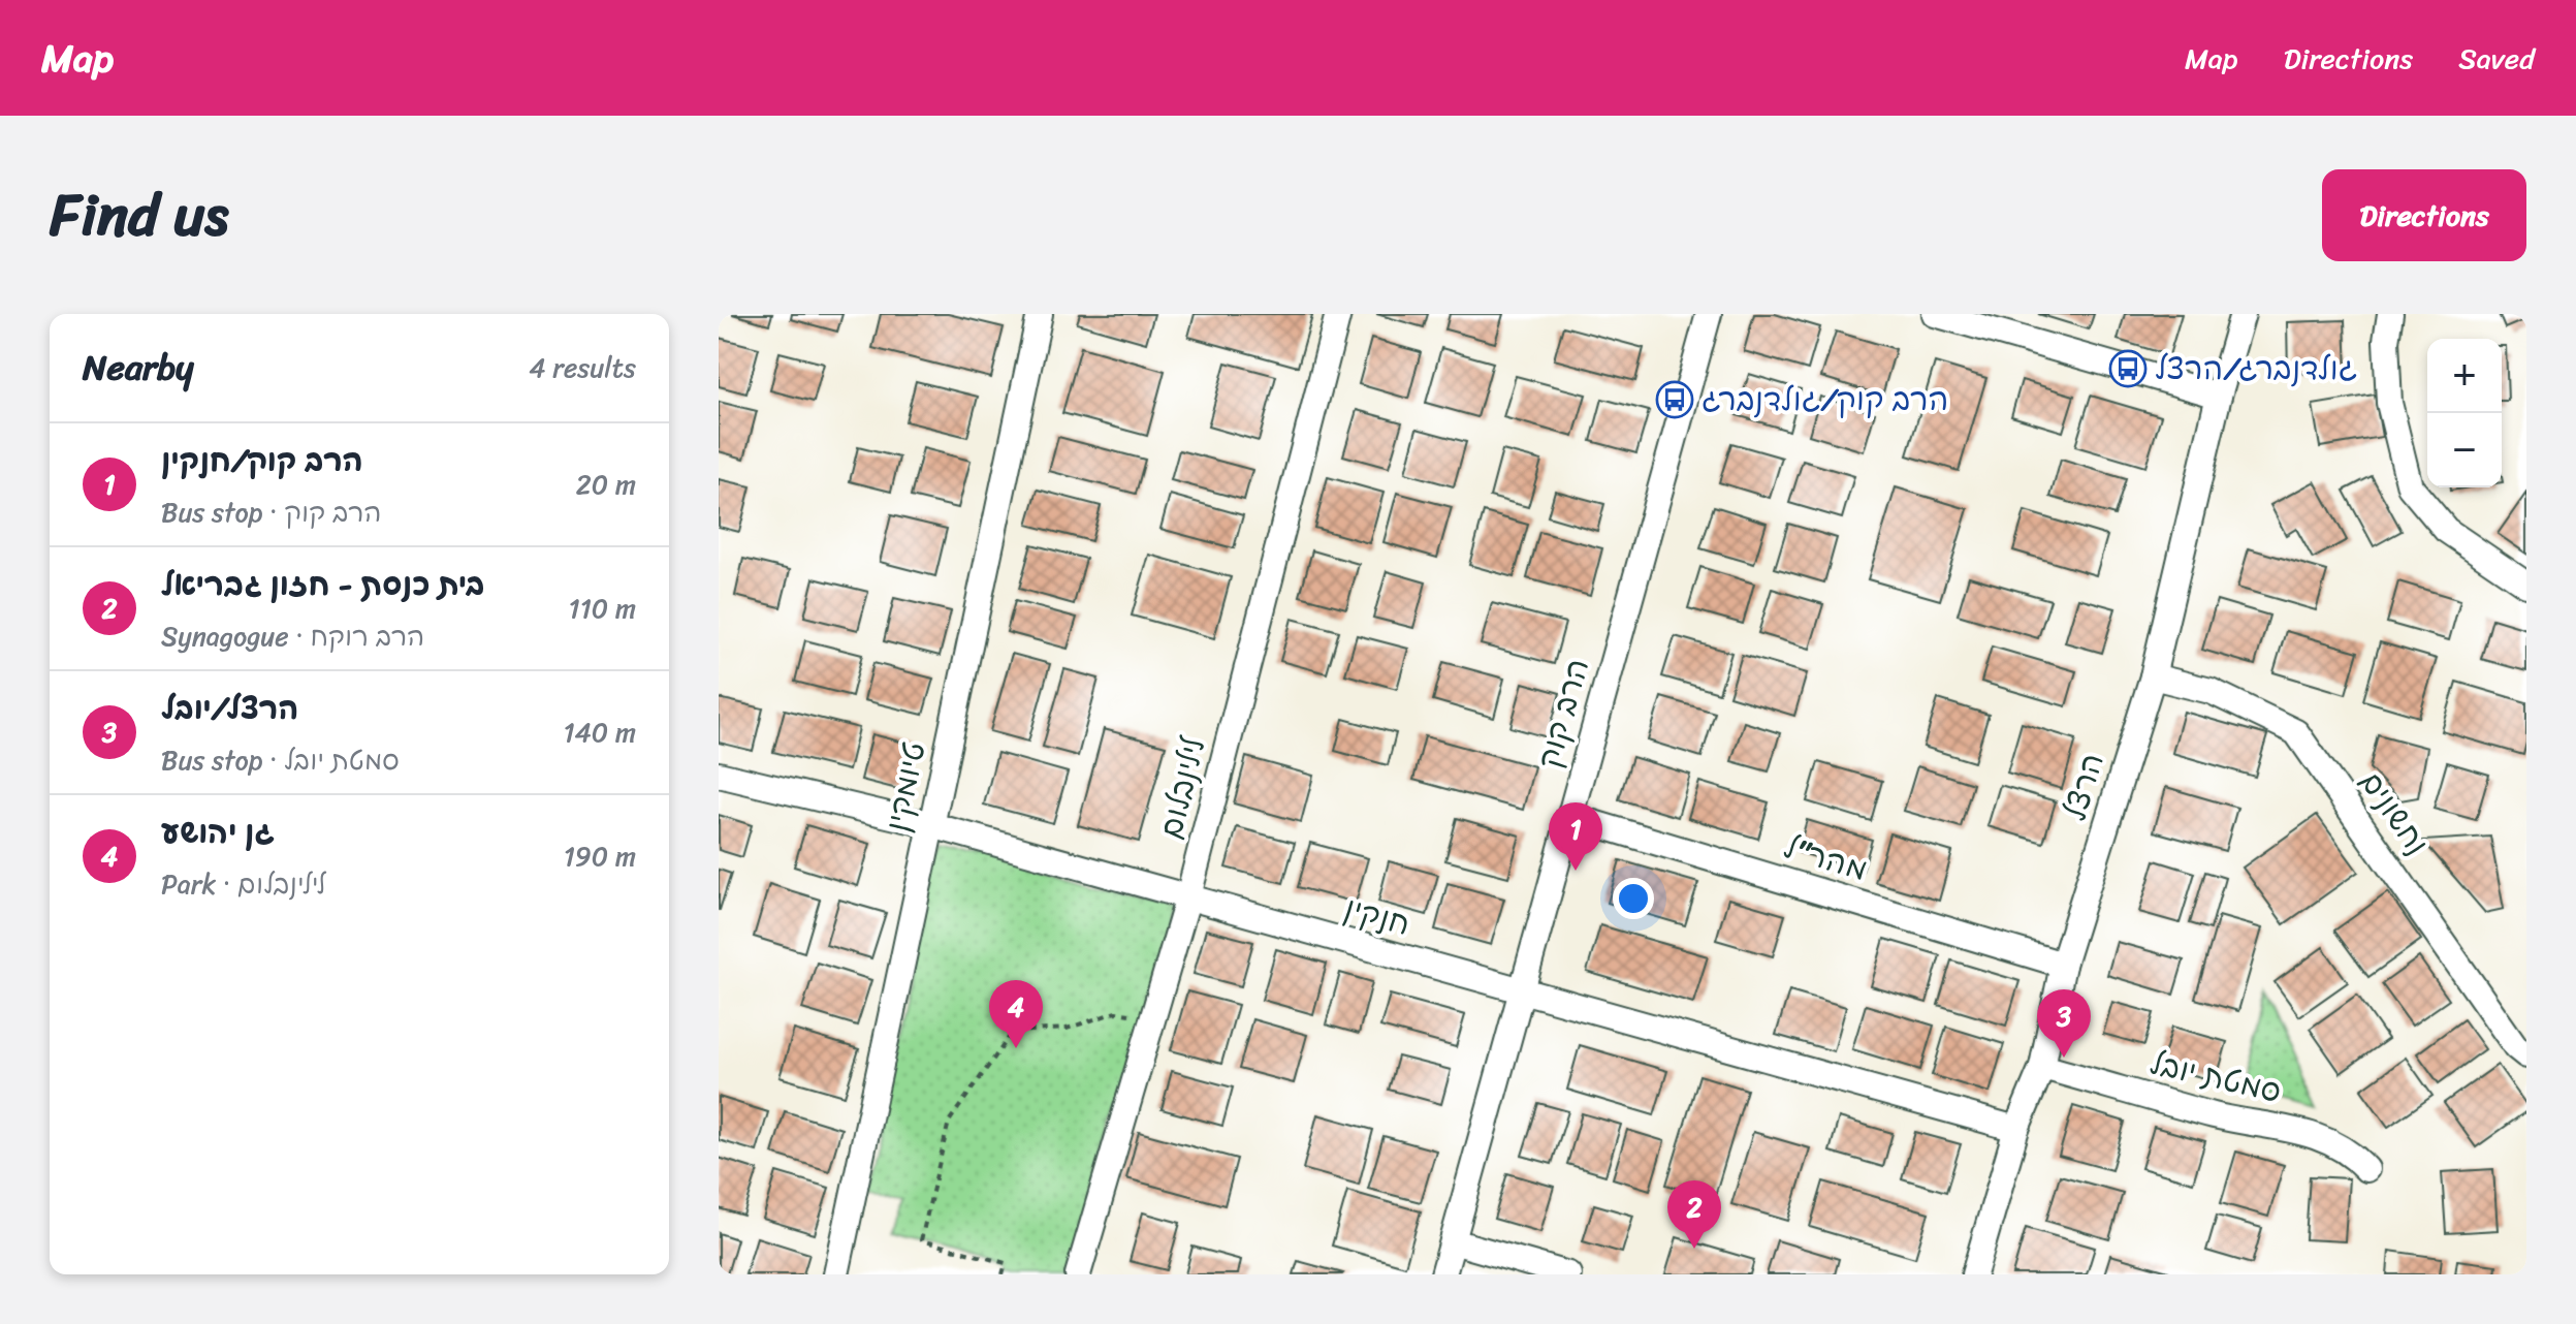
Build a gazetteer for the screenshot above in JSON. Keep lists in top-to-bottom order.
{
  "streets": {
    "street": [
      "הרב קוק",
      "טיומקין",
      "הרצל",
      "לילינבלום",
      "נחשונים",
      "מהר\"ל",
      "חנקין",
      "סמטת יובל"
    ]
  },
  "crossings": [
    ["הרב קוק", "מהר\"ל"],
    ["הרב קוק", "חנקין"],
    ["טיומקין", "חנקין"],
    ["הרצל", "נחשונים"],
    ["הרצל", "מהר\"ל"],
    ["הרצל", "חנקין"],
    ["הרצל", "סמטת יובל"],
    ["לילינבלום", "חנקין"]
  ],
  "places": {
    "bus stop": ["גולדנברג/הרצל", "הרב קוק/גולדנברג"]
  },
  "page": {
    "header": "Map",
    "nav": ["Map", "Directions", "Saved"],
    "title": "Find us",
    "buttons": "Directions",
    "heading": ["Nearby", "4 results"],
    "map_buttons": ["+", "−"],
    "list": [
      {
        "mark": "1",
        "name": "הרב קוק/חנקין",
        "note": "Bus stop · הרב קוק",
        "value": "20 m"
      },
      {
        "mark": "2",
        "name": "בית כנסת - חזון גבריאל",
        "note": "Synagogue · הרב רוקח",
        "value": "110 m"
      },
      {
        "mark": "3",
        "name": "הרצל/יובל",
        "note": "Bus stop · סמטת יובל",
        "value": "140 m"
      },
      {
        "mark": "4",
        "name": "גן יהושע",
        "note": "Park · לילינבלום",
        "value": "190 m"
      }
    ],
    "pins": [
      "1",
      "4",
      "3",
      "2"
    ]
  }
}
